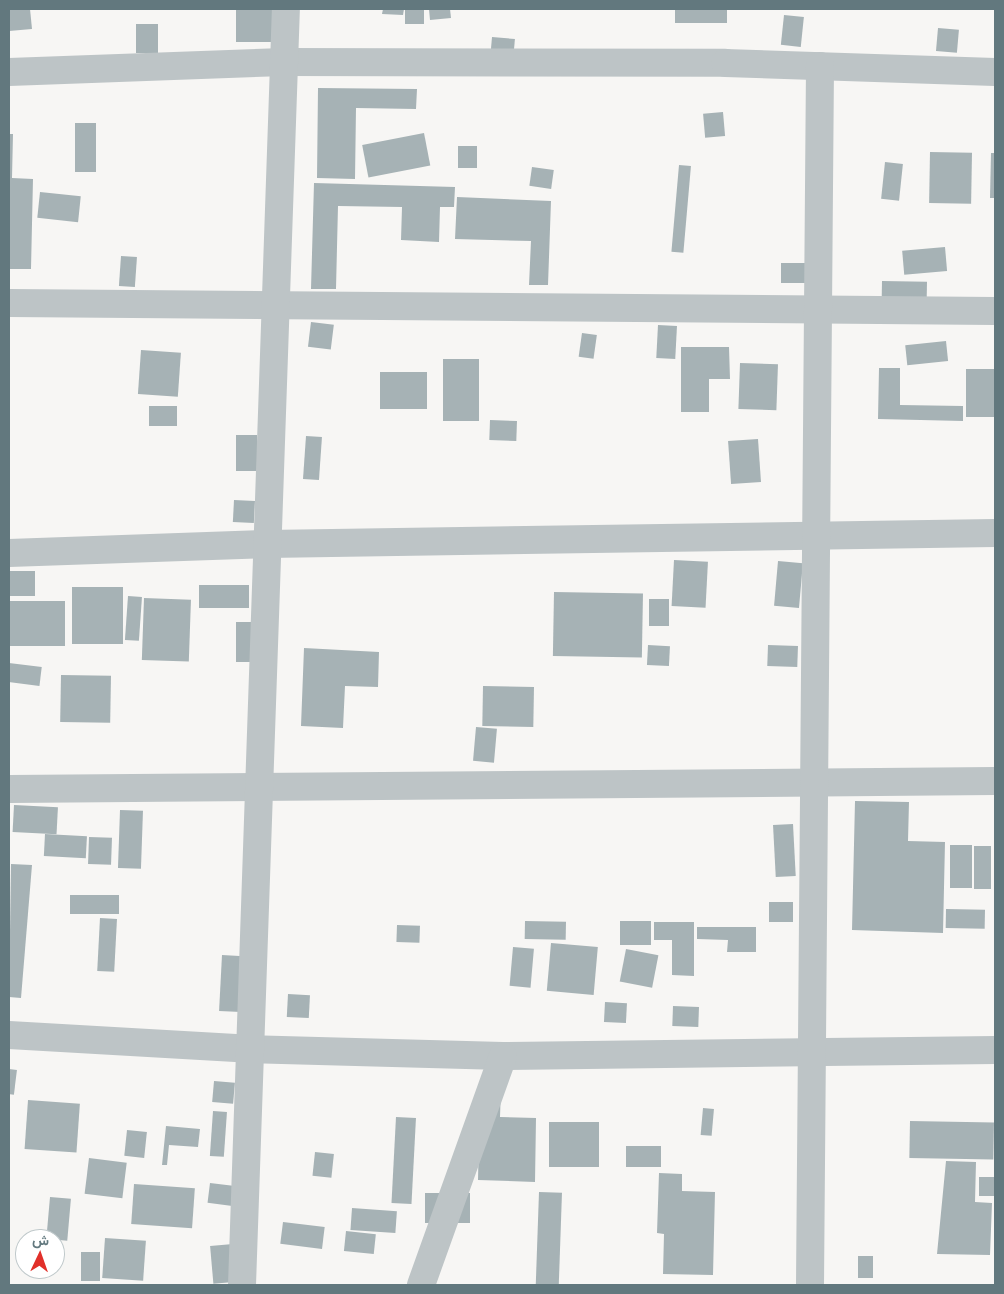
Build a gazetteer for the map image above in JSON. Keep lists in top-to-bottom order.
{
  "north": "top"
}
